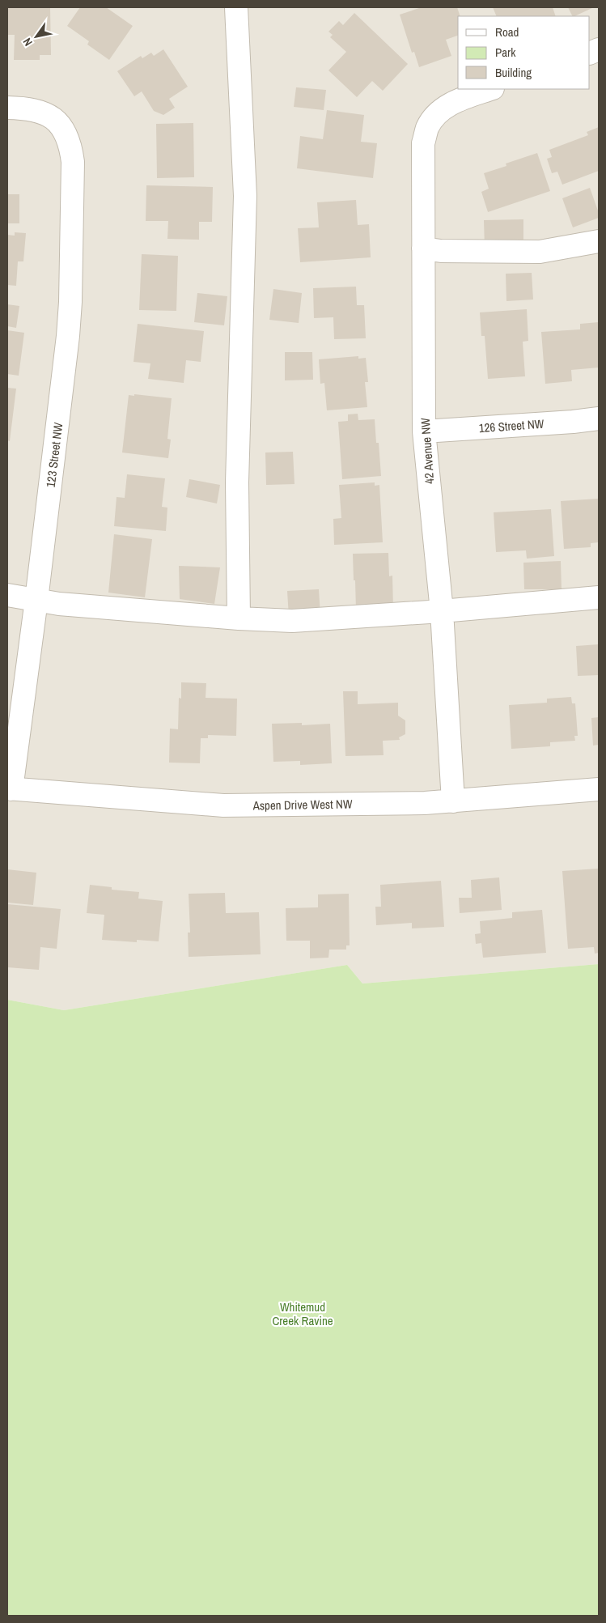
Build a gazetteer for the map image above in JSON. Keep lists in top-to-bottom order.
{
  "streets": {
    "street": [
      "126 Street NW",
      "42 Avenue NW",
      "123 Street NW",
      "Aspen Drive West NW"
    ]
  },
  "crossings": [
    ["126 Street NW", "42 Avenue NW"],
    ["42 Avenue NW", "Aspen Drive West NW"],
    ["123 Street NW", "Aspen Drive West NW"]
  ],
  "parks": ["Whitemud Creek Ravine"],
  "legend": ["Road", "Park", "Building"],
  "north": "bottom left"
}
